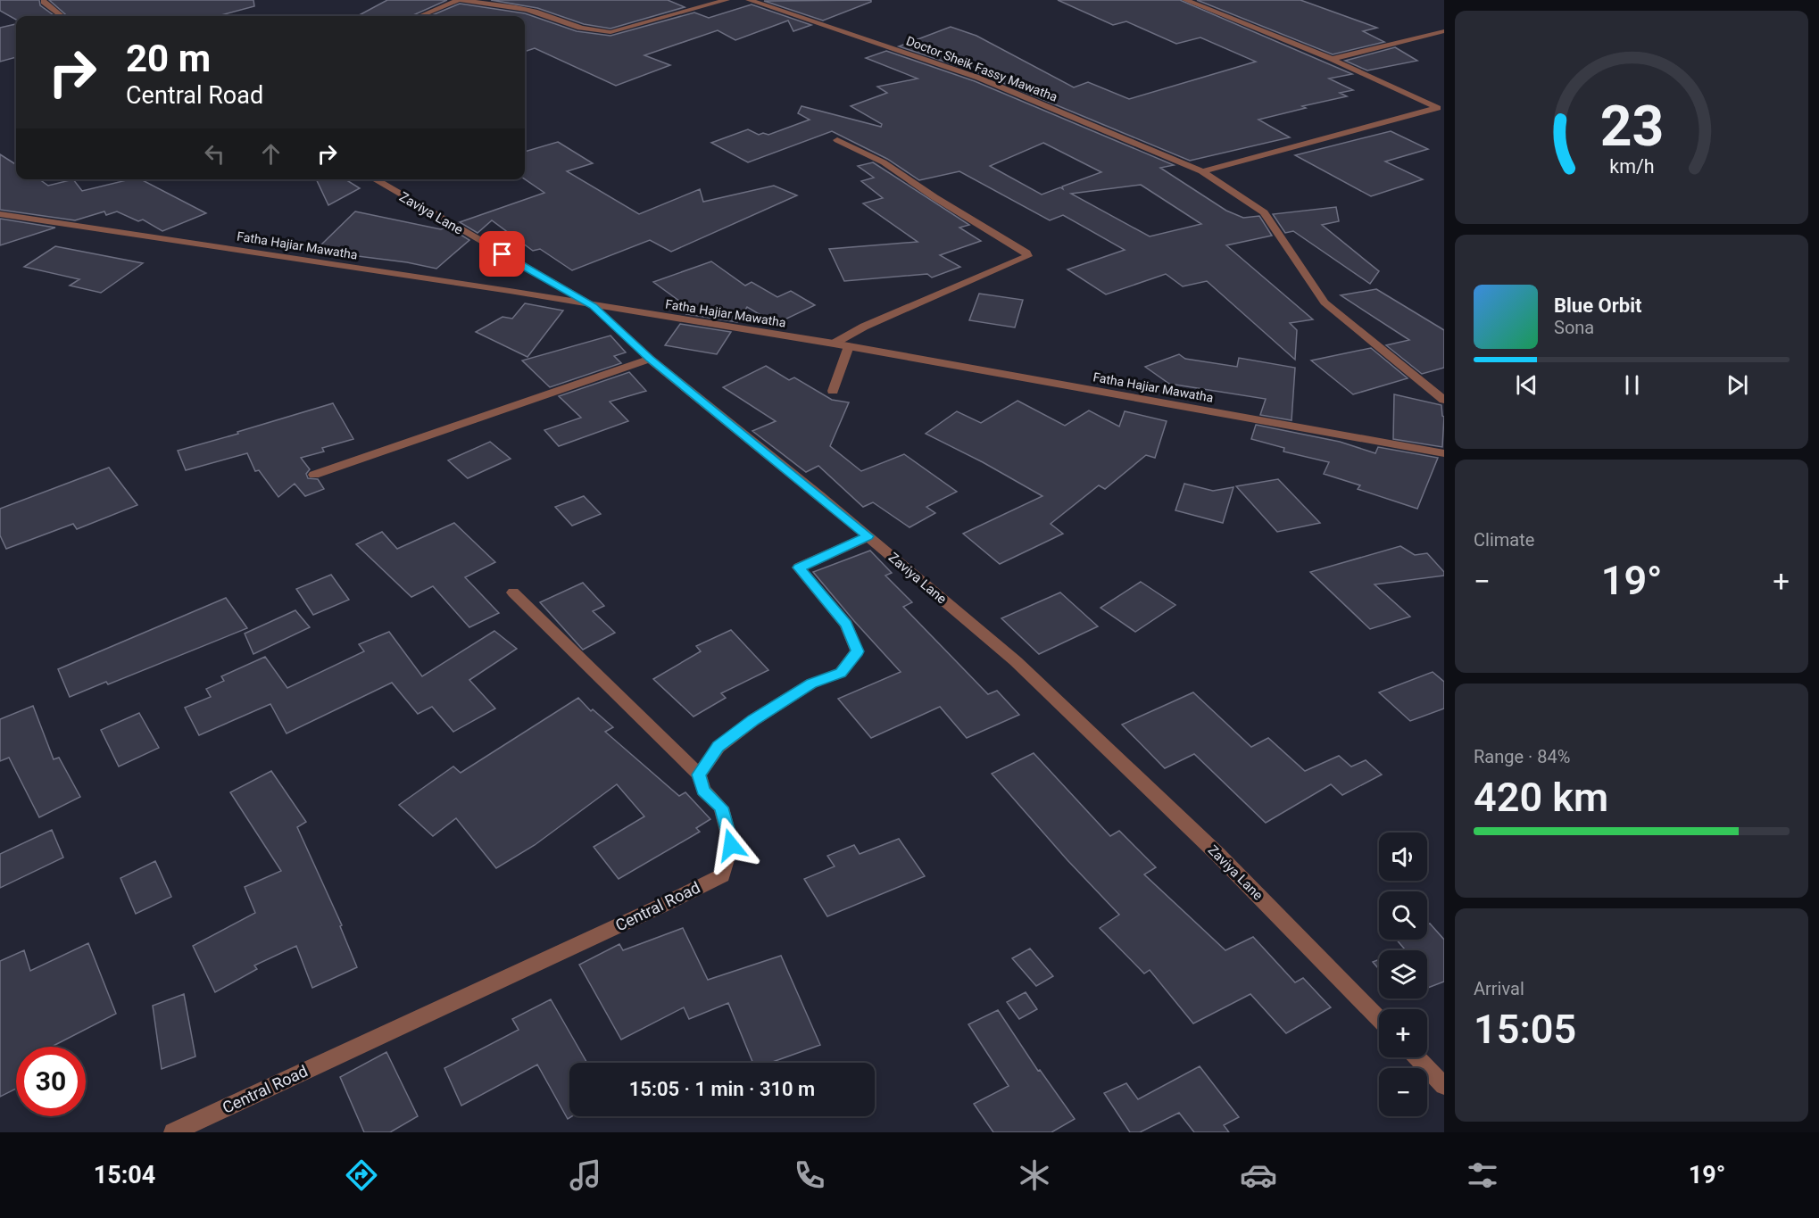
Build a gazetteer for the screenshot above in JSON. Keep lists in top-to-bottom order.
{
  "streets": {
    "street": [
      "Doctor Sheik Fassy Mawatha",
      "Zaviya Lane",
      "Fatha Hajiar Mawatha",
      "Central Road"
    ]
  },
  "crossings": [
    ["Zaviya Lane", "Fatha Hajiar Mawatha"]
  ],
  "page": {
    "turn": ["20 m", "Central Road"],
    "song": ["Blue Orbit", "Sona"],
    "tile": [
      "Climate",
      ["Range · 84%", "420 km"],
      ["Arrival", "15:05"]
    ],
    "heat": ["−", "19°", "+"],
    "map_buttons": ["+", "−"],
    "limit": "30",
    "trip": "15:05 · 1 min · 310 m",
    "tabs": ["15:04", "19°"],
    "gauge": ["23", "km/h"]
  }
}
